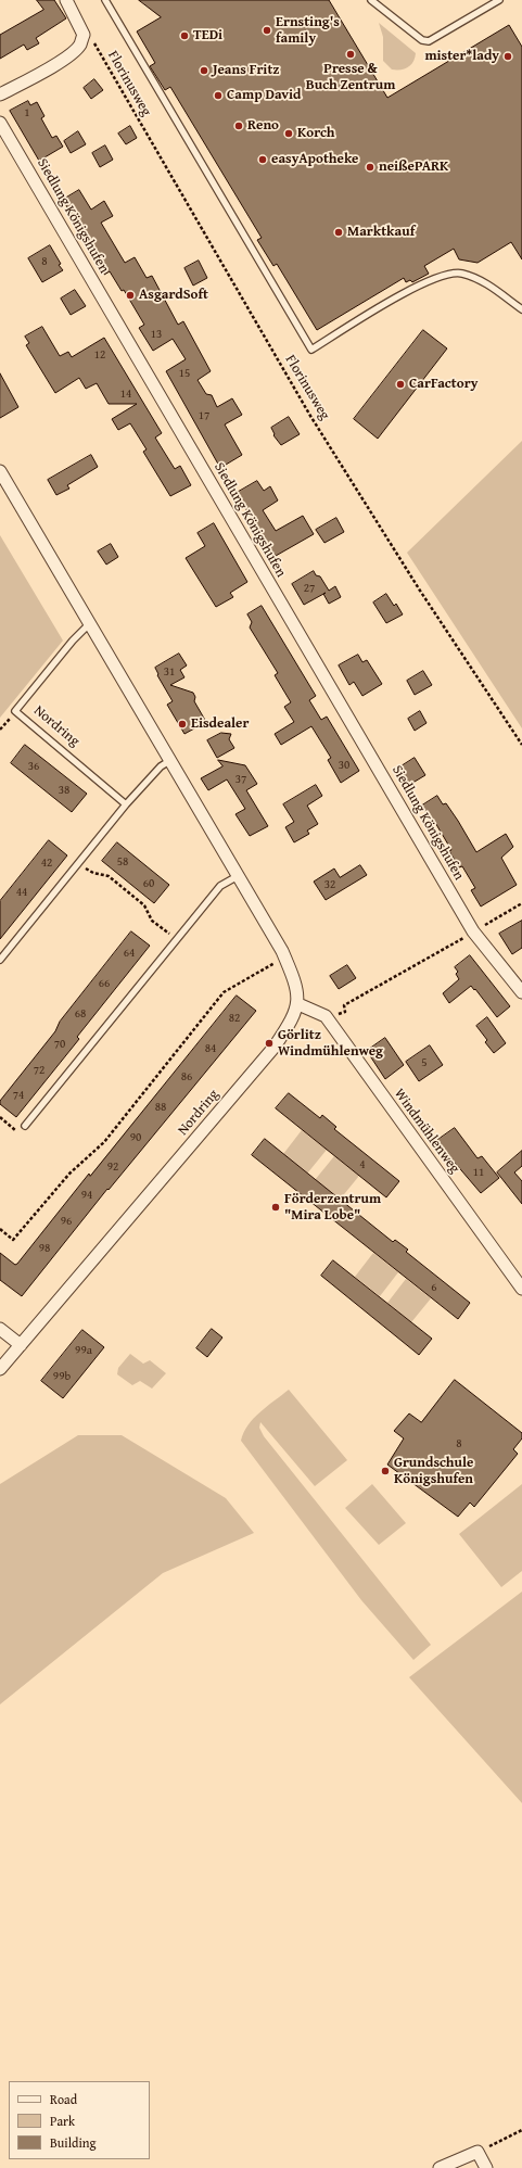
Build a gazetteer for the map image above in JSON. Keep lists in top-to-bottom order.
{
  "streets": {
    "street": ["Siedlung Königshufen", "Nordring", "Windmühlenweg"],
    "path": ["Florinusweg"]
  },
  "places": [
    "Ernsting's family",
    "TEDi",
    "Presse & Buch Zentrum",
    "mister*lady",
    "Jeans Fritz",
    "Camp David",
    "Reno",
    "Korch",
    "easyApotheke",
    "neißePARK",
    "Marktkauf",
    "AsgardSoft",
    "CarFactory",
    "Eisdealer",
    "Görlitz Windmühlenweg",
    "Förderzentrum \"Mira Lobe\"",
    "Grundschule Königshufen"
  ],
  "house_numbers": [
    "1",
    "8",
    "13",
    "12",
    "15",
    "14",
    "17",
    "27",
    "31",
    "30",
    "36",
    "37",
    "38",
    "58",
    "42",
    "60",
    "32",
    "44",
    "64",
    "66",
    "68",
    "82",
    "70",
    "84",
    "5",
    "72",
    "86",
    "74",
    "88",
    "90",
    "4",
    "92",
    "11",
    "94",
    "96",
    "98",
    "6",
    "99a",
    "99b",
    "8"
  ],
  "legend": ["Road", "Park", "Building"]
}
